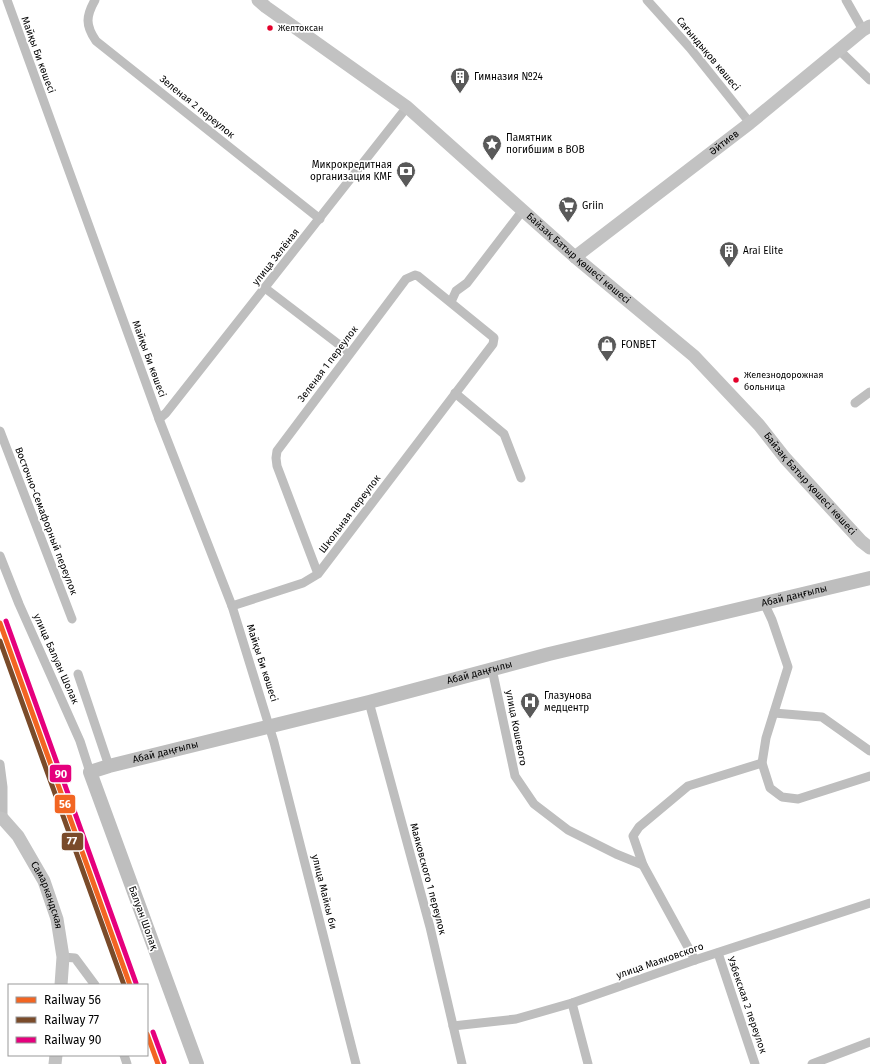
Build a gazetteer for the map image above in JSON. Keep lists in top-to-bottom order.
{
  "streets": {
    "main road": [
      "Әйтиев",
      "Байзақ Батыр қөшесі көшесі",
      "Абай даңғылы",
      "Самаркандская",
      "Балуан Шолақ"
    ],
    "street": [
      "Сағындықов көшесі",
      "Майқы Би көшесі",
      "Зеленая 2 переулок",
      "улица Зелёная",
      "Зеленая 1 переулок",
      "Школьная переулок",
      "Восточно-Семафорный переулок",
      "улица Балуан Шолак",
      "улица Кошевого",
      "Маяковского 1 переулок",
      "улица Майкы би",
      "улица Маяковского",
      "Узбекская 2 переулок"
    ]
  },
  "crossings": [
    ["Сағындықов көшесі", "Әйтиев"],
    ["Майқы Би көшесі", "улица Зелёная"],
    ["Майқы Би көшесі", "Школьная переулок"],
    ["Майқы Би көшесі", "Абай даңғылы"],
    ["Майқы Би көшесі", "улица Майкы би"],
    ["Зеленая 2 переулок", "улица Зелёная"],
    ["Әйтиев", "Байзақ Батыр қөшесі көшесі"],
    ["улица Зелёная", "Байзақ Батыр қөшесі көшесі"],
    ["Зеленая 1 переулок", "Школьная переулок"],
    ["Абай даңғылы", "улица Балуан Шолак"],
    ["Абай даңғылы", "улица Кошевого"],
    ["Абай даңғылы", "Маяковского 1 переулок"],
    ["Абай даңғылы", "улица Майкы би"],
    ["Абай даңғылы", "Балуан Шолақ"],
    ["улица Балуан Шолак", "Балуан Шолақ"],
    ["Маяковского 1 переулок", "улица Маяковского"],
    ["улица Маяковского", "Узбекская 2 переулок"]
  ],
  "places": {
    "other": ["Желтоксан", "Железнодорожная больница"],
    "building": ["Гимназия №24", "Arai Elite"],
    "place": ["Памятник погибшим в ВОВ"],
    "bank": ["Микрокредитная организация KMF"],
    "supermarket": ["Griin"],
    "shop": ["FONBET"],
    "hospital": ["Глазунова медцентр"]
  },
  "lines": ["rail line 90", "rail line 56", "rail line 77"],
  "legend": ["Railway 56", "Railway 77", "Railway 90"]
}
